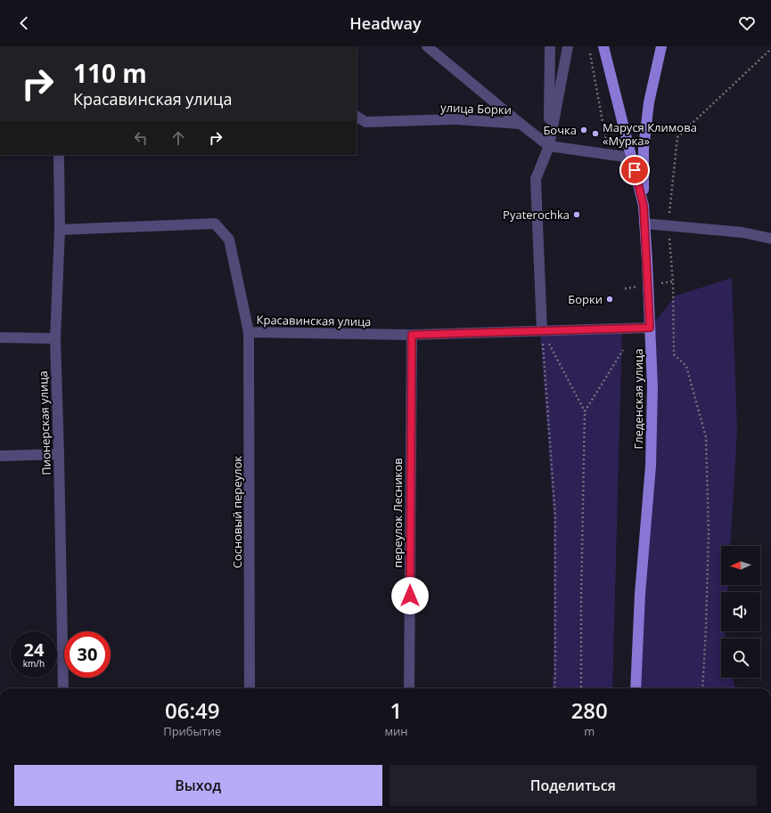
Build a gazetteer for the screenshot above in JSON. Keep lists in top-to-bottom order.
{
  "streets": {
    "main road": ["Гледенская улица"],
    "street": [
      "улица Борки",
      "Красавинская улица",
      "Пионерская улица",
      "Сосновый переулок",
      "переулок Лесников"
    ]
  },
  "crossings": [
    ["улица Борки", "Гледенская улица"],
    ["Красавинская улица", "Гледенская улица"],
    ["Красавинская улица", "Пионерская улица"],
    ["Красавинская улица", "Сосновый переулок"],
    ["Красавинская улица", "переулок Лесников"]
  ],
  "places": [
    "Бочка",
    "Маруся Климова «Мурка»",
    "Pyaterochka",
    "Борки"
  ],
  "north": "left",
  "page": {
    "header": "Headway",
    "turn": ["110 m", "Красавинская улица"],
    "speed": "24 km/h",
    "limit": "30",
    "eta": [
      "06:49",
      "Прибытие",
      "1",
      "мин",
      "280",
      "m"
    ],
    "buttons": ["Выход", "Поделиться"]
  }
}
